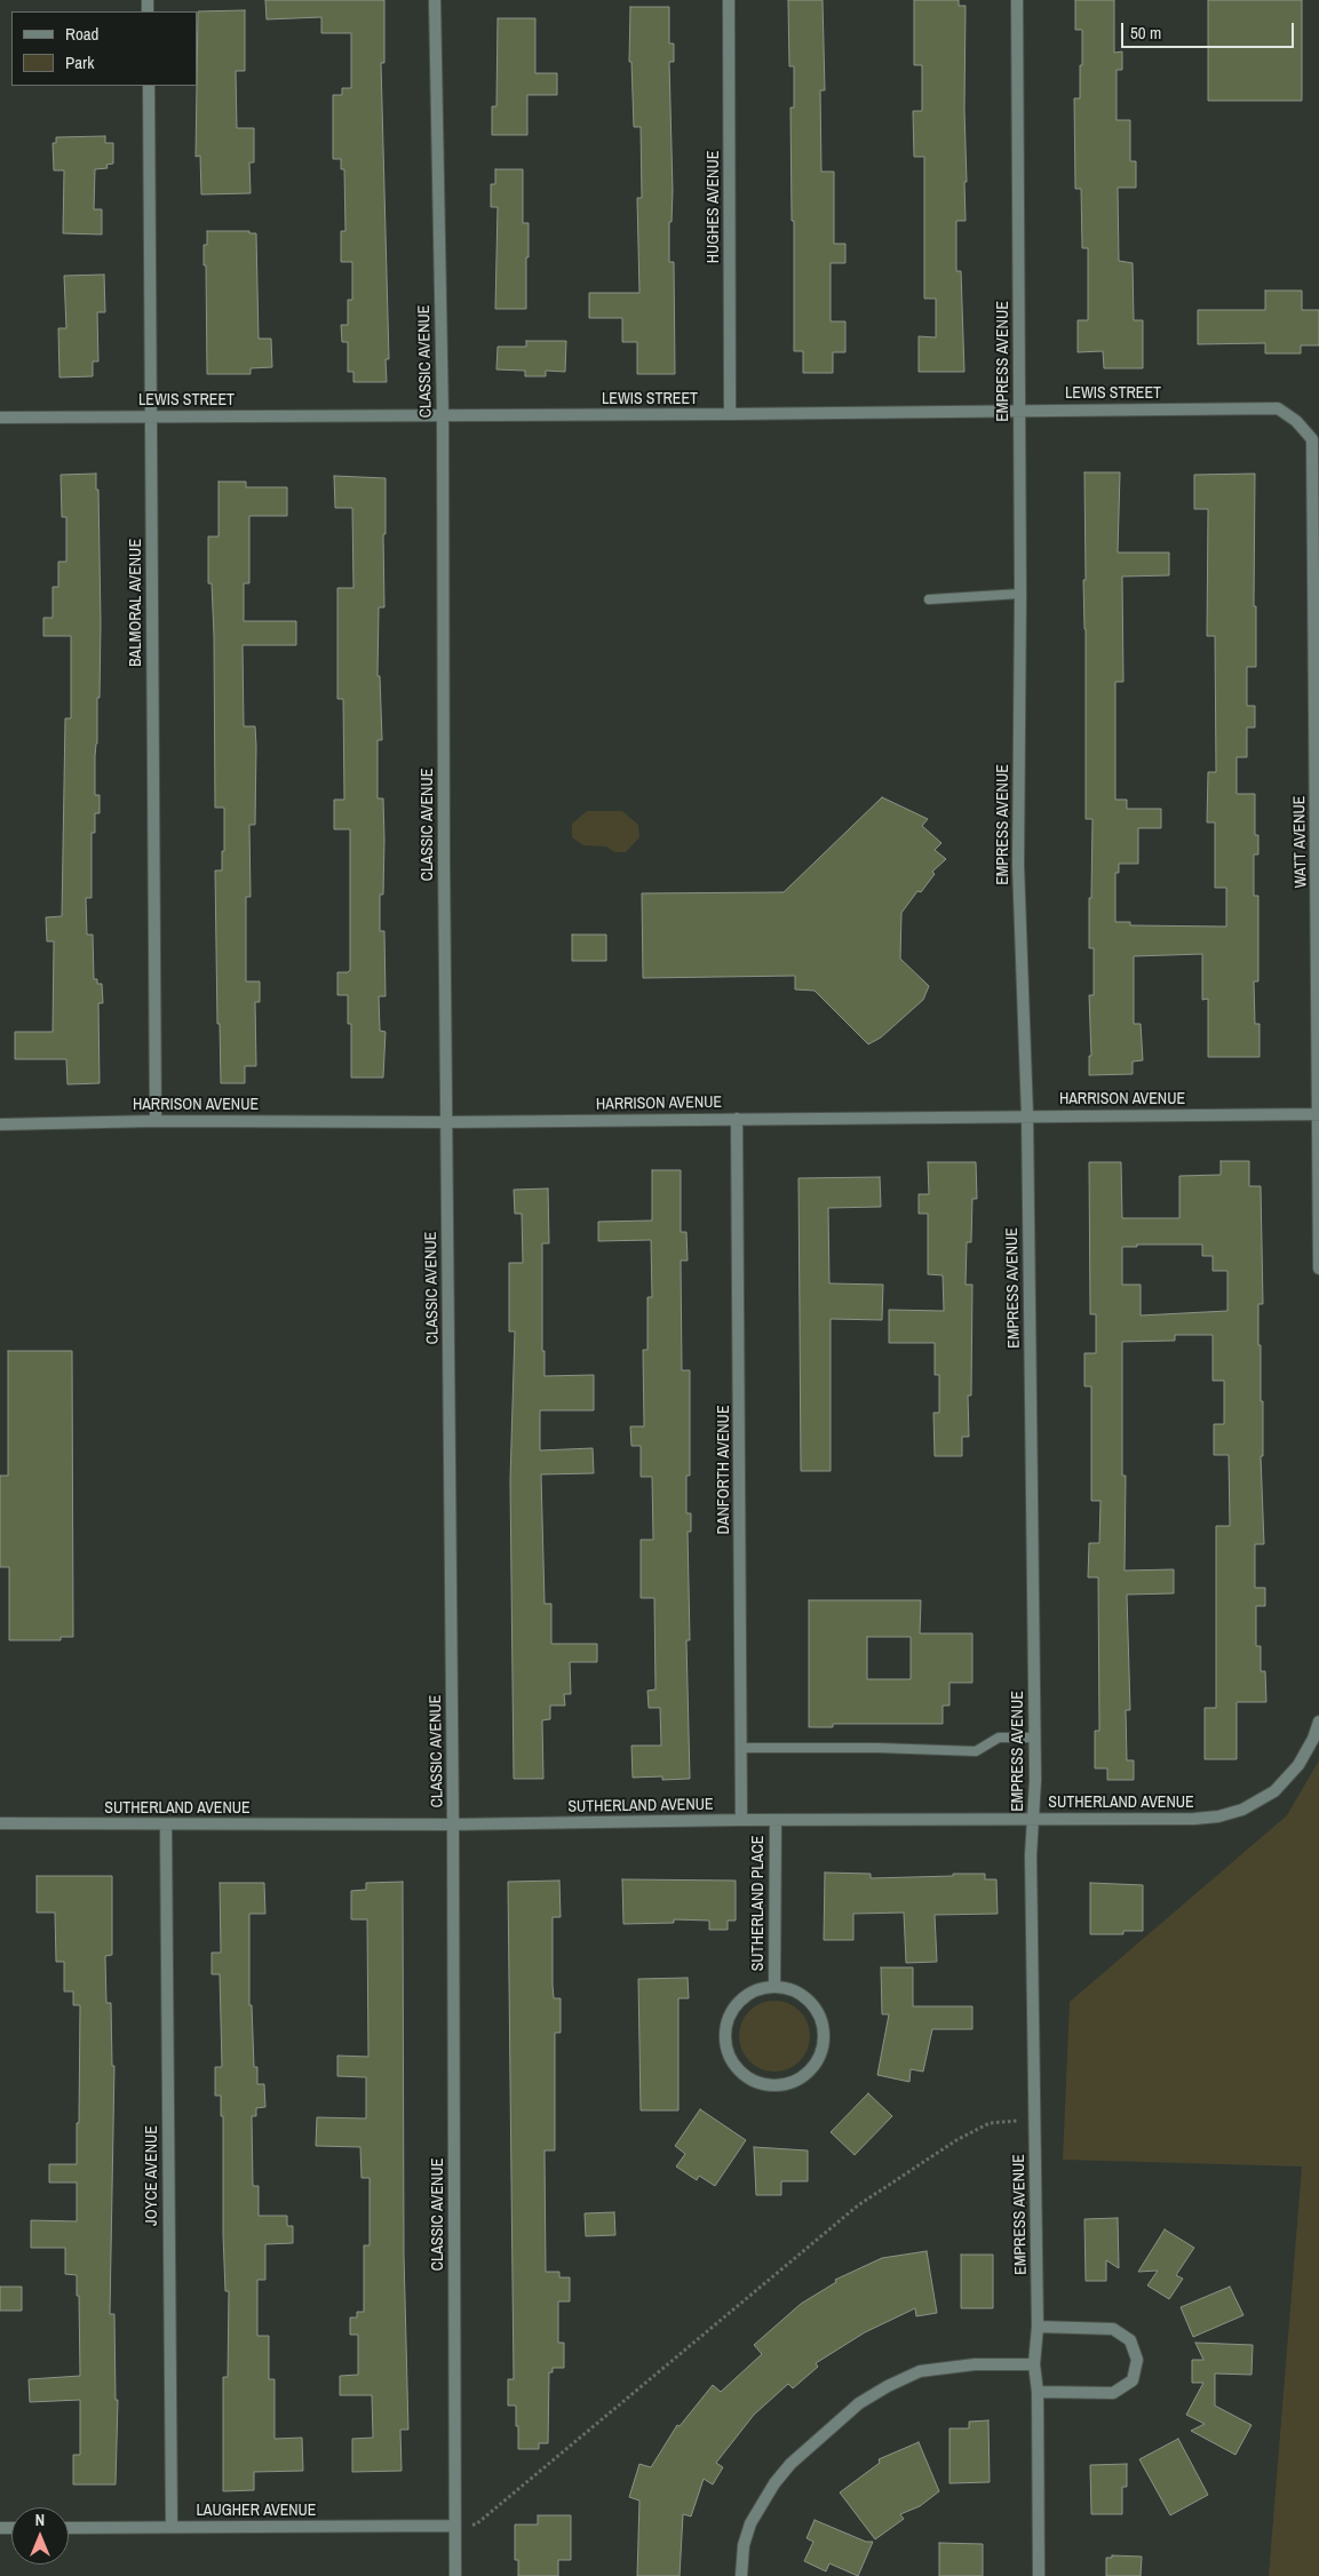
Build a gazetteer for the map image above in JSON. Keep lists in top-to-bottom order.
{
  "streets": {
    "street": [
      "HUGHES AVENUE",
      "CLASSIC AVENUE",
      "EMPRESS AVENUE",
      "LEWIS STREET",
      "BALMORAL AVENUE",
      "WATT AVENUE",
      "HARRISON AVENUE",
      "DANFORTH AVENUE",
      "SUTHERLAND AVENUE",
      "SUTHERLAND PLACE",
      "JOYCE AVENUE",
      "LAUGHER AVENUE"
    ]
  },
  "crossings": [
    ["HUGHES AVENUE", "LEWIS STREET"],
    ["CLASSIC AVENUE", "LEWIS STREET"],
    ["CLASSIC AVENUE", "HARRISON AVENUE"],
    ["CLASSIC AVENUE", "SUTHERLAND AVENUE"],
    ["CLASSIC AVENUE", "LAUGHER AVENUE"],
    ["EMPRESS AVENUE", "LEWIS STREET"],
    ["EMPRESS AVENUE", "HARRISON AVENUE"],
    ["EMPRESS AVENUE", "SUTHERLAND AVENUE"],
    ["LEWIS STREET", "BALMORAL AVENUE"],
    ["LEWIS STREET", "WATT AVENUE"],
    ["BALMORAL AVENUE", "HARRISON AVENUE"],
    ["WATT AVENUE", "HARRISON AVENUE"],
    ["HARRISON AVENUE", "DANFORTH AVENUE"],
    ["DANFORTH AVENUE", "SUTHERLAND AVENUE"],
    ["SUTHERLAND AVENUE", "SUTHERLAND PLACE"],
    ["SUTHERLAND AVENUE", "JOYCE AVENUE"],
    ["JOYCE AVENUE", "LAUGHER AVENUE"]
  ],
  "legend": ["Road", "Park"],
  "scale_bar": "50 m",
  "north": "top"
}
